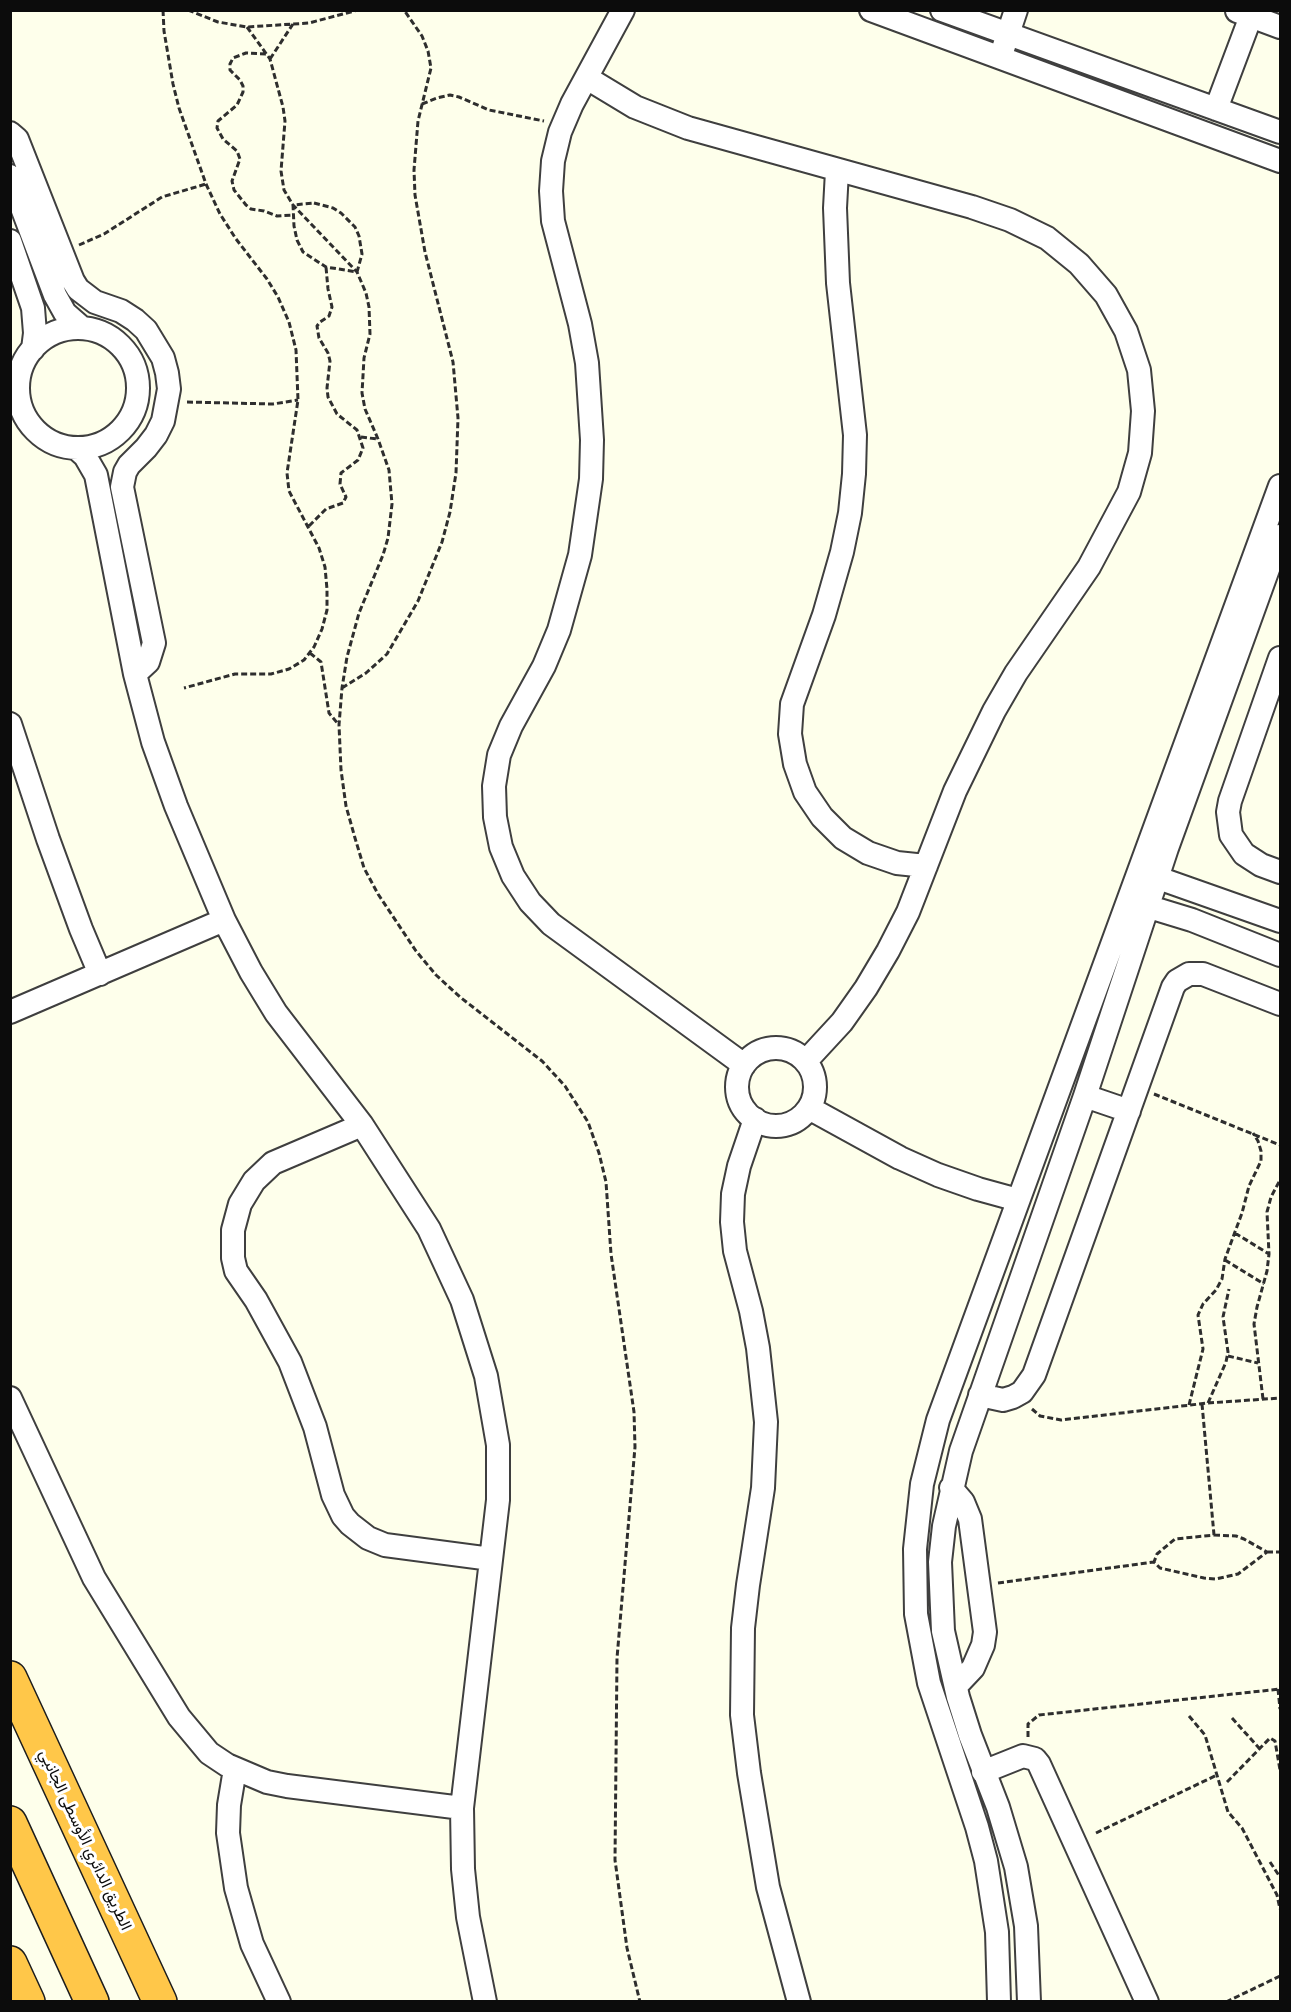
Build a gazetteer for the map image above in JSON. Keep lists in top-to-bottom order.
{
  "streets": {
    "highway": ["الطريق الدائري الأوسطى الجانبي"]
  }
}
